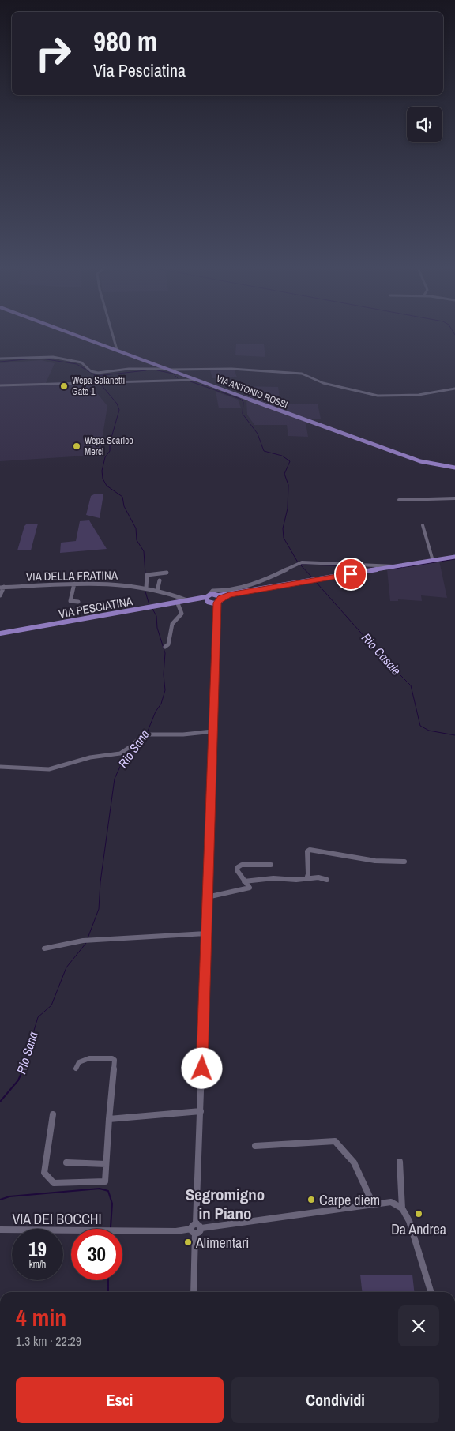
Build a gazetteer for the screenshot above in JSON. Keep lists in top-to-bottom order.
{
  "streets": {
    "main road": ["VIA ANTONIO ROSSI", "VIA PESCIATINA"],
    "street": ["VIA DELLA FRATINA", "VIA DEI BOCCHI"]
  },
  "crossings": [
    ["VIA DELLA FRATINA", "VIA PESCIATINA"]
  ],
  "districts": ["Segromigno in Piano"],
  "water": ["Rio Casale", "Rio Sana"],
  "places": [
    "Wepa Salanetti Gate 1",
    "Wepa Scarico Merci",
    "Carpe diem",
    "Da Andrea",
    "Alimentari"
  ],
  "page": {
    "turn": ["980 m", "Via Pesciatina"],
    "speed": "19 km/h",
    "limit": "30",
    "heading": ["4 min", "1.3 km · 22:29"],
    "buttons": ["Esci", "Condividi"]
  }
}
